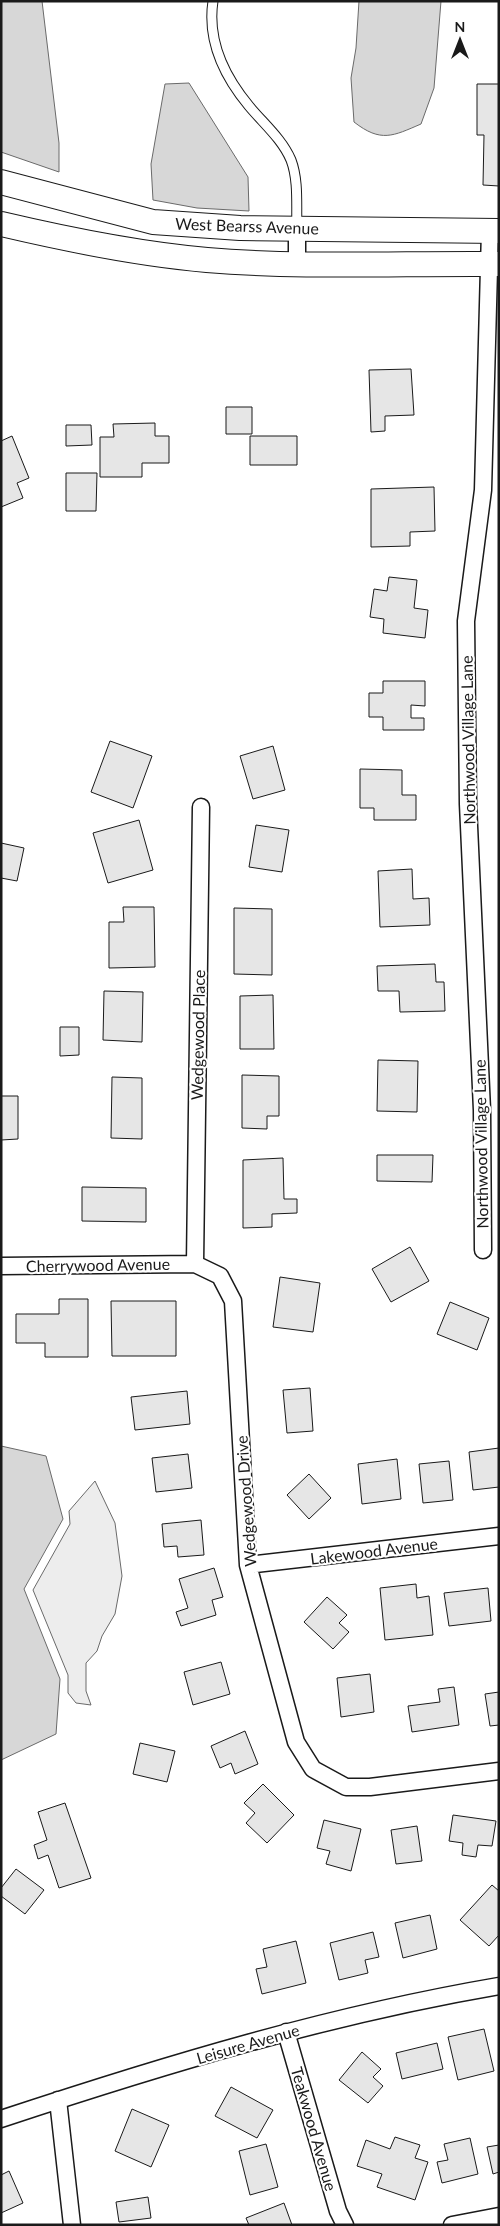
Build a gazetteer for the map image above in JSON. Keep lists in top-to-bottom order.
{
  "streets": {
    "main road": ["West Bearss Avenue"],
    "street": [
      "Northwood Village Lane",
      "Wedgewood Place",
      "Cherrywood Avenue",
      "Wedgewood Drive",
      "Lakewood Avenue",
      "Leisure Avenue",
      "Teakwood Avenue"
    ]
  },
  "crossings": [
    ["West Bearss Avenue", "Northwood Village Lane"],
    ["Wedgewood Place", "Cherrywood Avenue"],
    ["Wedgewood Place", "Wedgewood Drive"],
    ["Cherrywood Avenue", "Wedgewood Drive"],
    ["Wedgewood Drive", "Lakewood Avenue"],
    ["Leisure Avenue", "Teakwood Avenue"]
  ],
  "north": "top"
}
